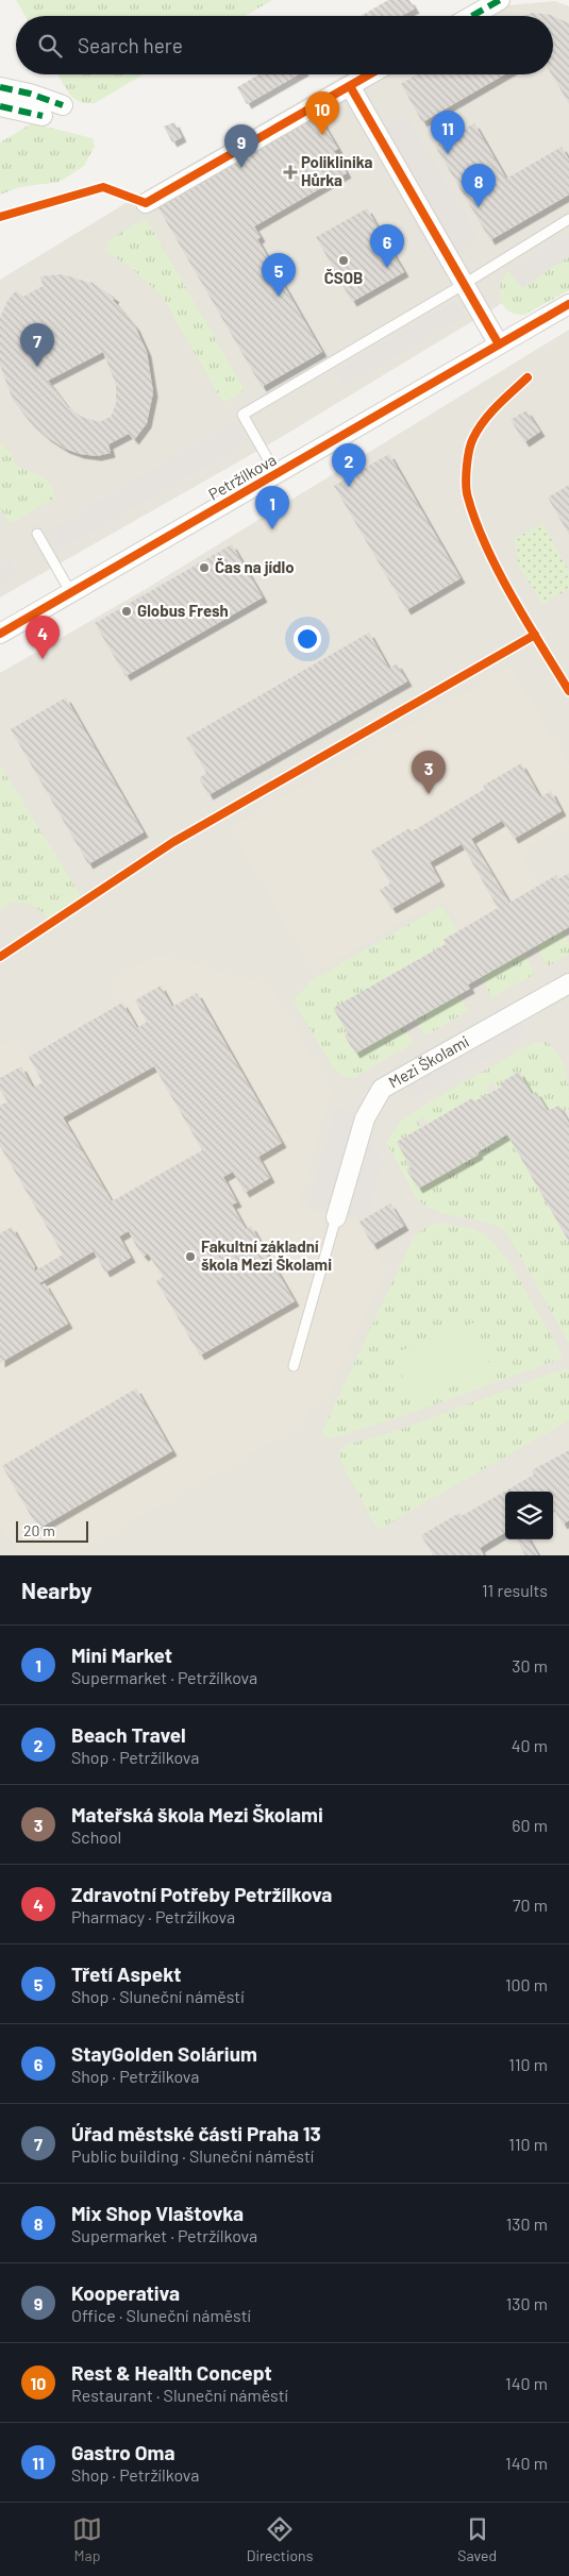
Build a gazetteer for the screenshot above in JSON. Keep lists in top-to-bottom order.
{
  "streets": {
    "street": ["Petržílkova", "Mezi Školami"]
  },
  "places": {
    "health": ["Poliklinika Hůrka"],
    "other": [
      "ČSOB",
      "Čas na jídlo",
      "Globus Fresh",
      "Fakultní základní škola Mezi Školami"
    ]
  },
  "scale_bar": "20 m",
  "page": {
    "search": "Search here",
    "pins": [
      "10",
      "11",
      "9",
      "8",
      "6",
      "5",
      "7",
      "2",
      "1",
      "4",
      "3"
    ],
    "scale": "20 m",
    "heading": ["Nearby", "11 results"],
    "list": [
      {
        "mark": "1",
        "name": "Mini Market",
        "note": "Supermarket · Petržílkova",
        "value": "30 m"
      },
      {
        "mark": "2",
        "name": "Beach Travel",
        "note": "Shop · Petržílkova",
        "value": "40 m"
      },
      {
        "mark": "3",
        "name": "Mateřská škola Mezi Školami",
        "note": "School",
        "value": "60 m"
      },
      {
        "mark": "4",
        "name": "Zdravotní Potřeby Petržílkova",
        "note": "Pharmacy · Petržílkova",
        "value": "70 m"
      },
      {
        "mark": "5",
        "name": "Třetí Aspekt",
        "note": "Shop · Sluneční náměstí",
        "value": "100 m"
      },
      {
        "mark": "6",
        "name": "StayGolden Solárium",
        "note": "Shop · Petržílkova",
        "value": "110 m"
      },
      {
        "mark": "7",
        "name": "Úřad městské části Praha 13",
        "note": "Public building · Sluneční náměstí",
        "value": "110 m"
      },
      {
        "mark": "8",
        "name": "Mix Shop Vlaštovka",
        "note": "Supermarket · Petržílkova",
        "value": "130 m"
      },
      {
        "mark": "9",
        "name": "Kooperativa",
        "note": "Office · Sluneční náměstí",
        "value": "130 m"
      },
      {
        "mark": "10",
        "name": "Rest & Health Concept",
        "note": "Restaurant · Sluneční náměstí",
        "value": "140 m"
      },
      {
        "mark": "11",
        "name": "Gastro Oma",
        "note": "Shop · Petržílkova",
        "value": "140 m"
      }
    ],
    "nav": ["Map", "Directions", "Saved"]
  }
}
